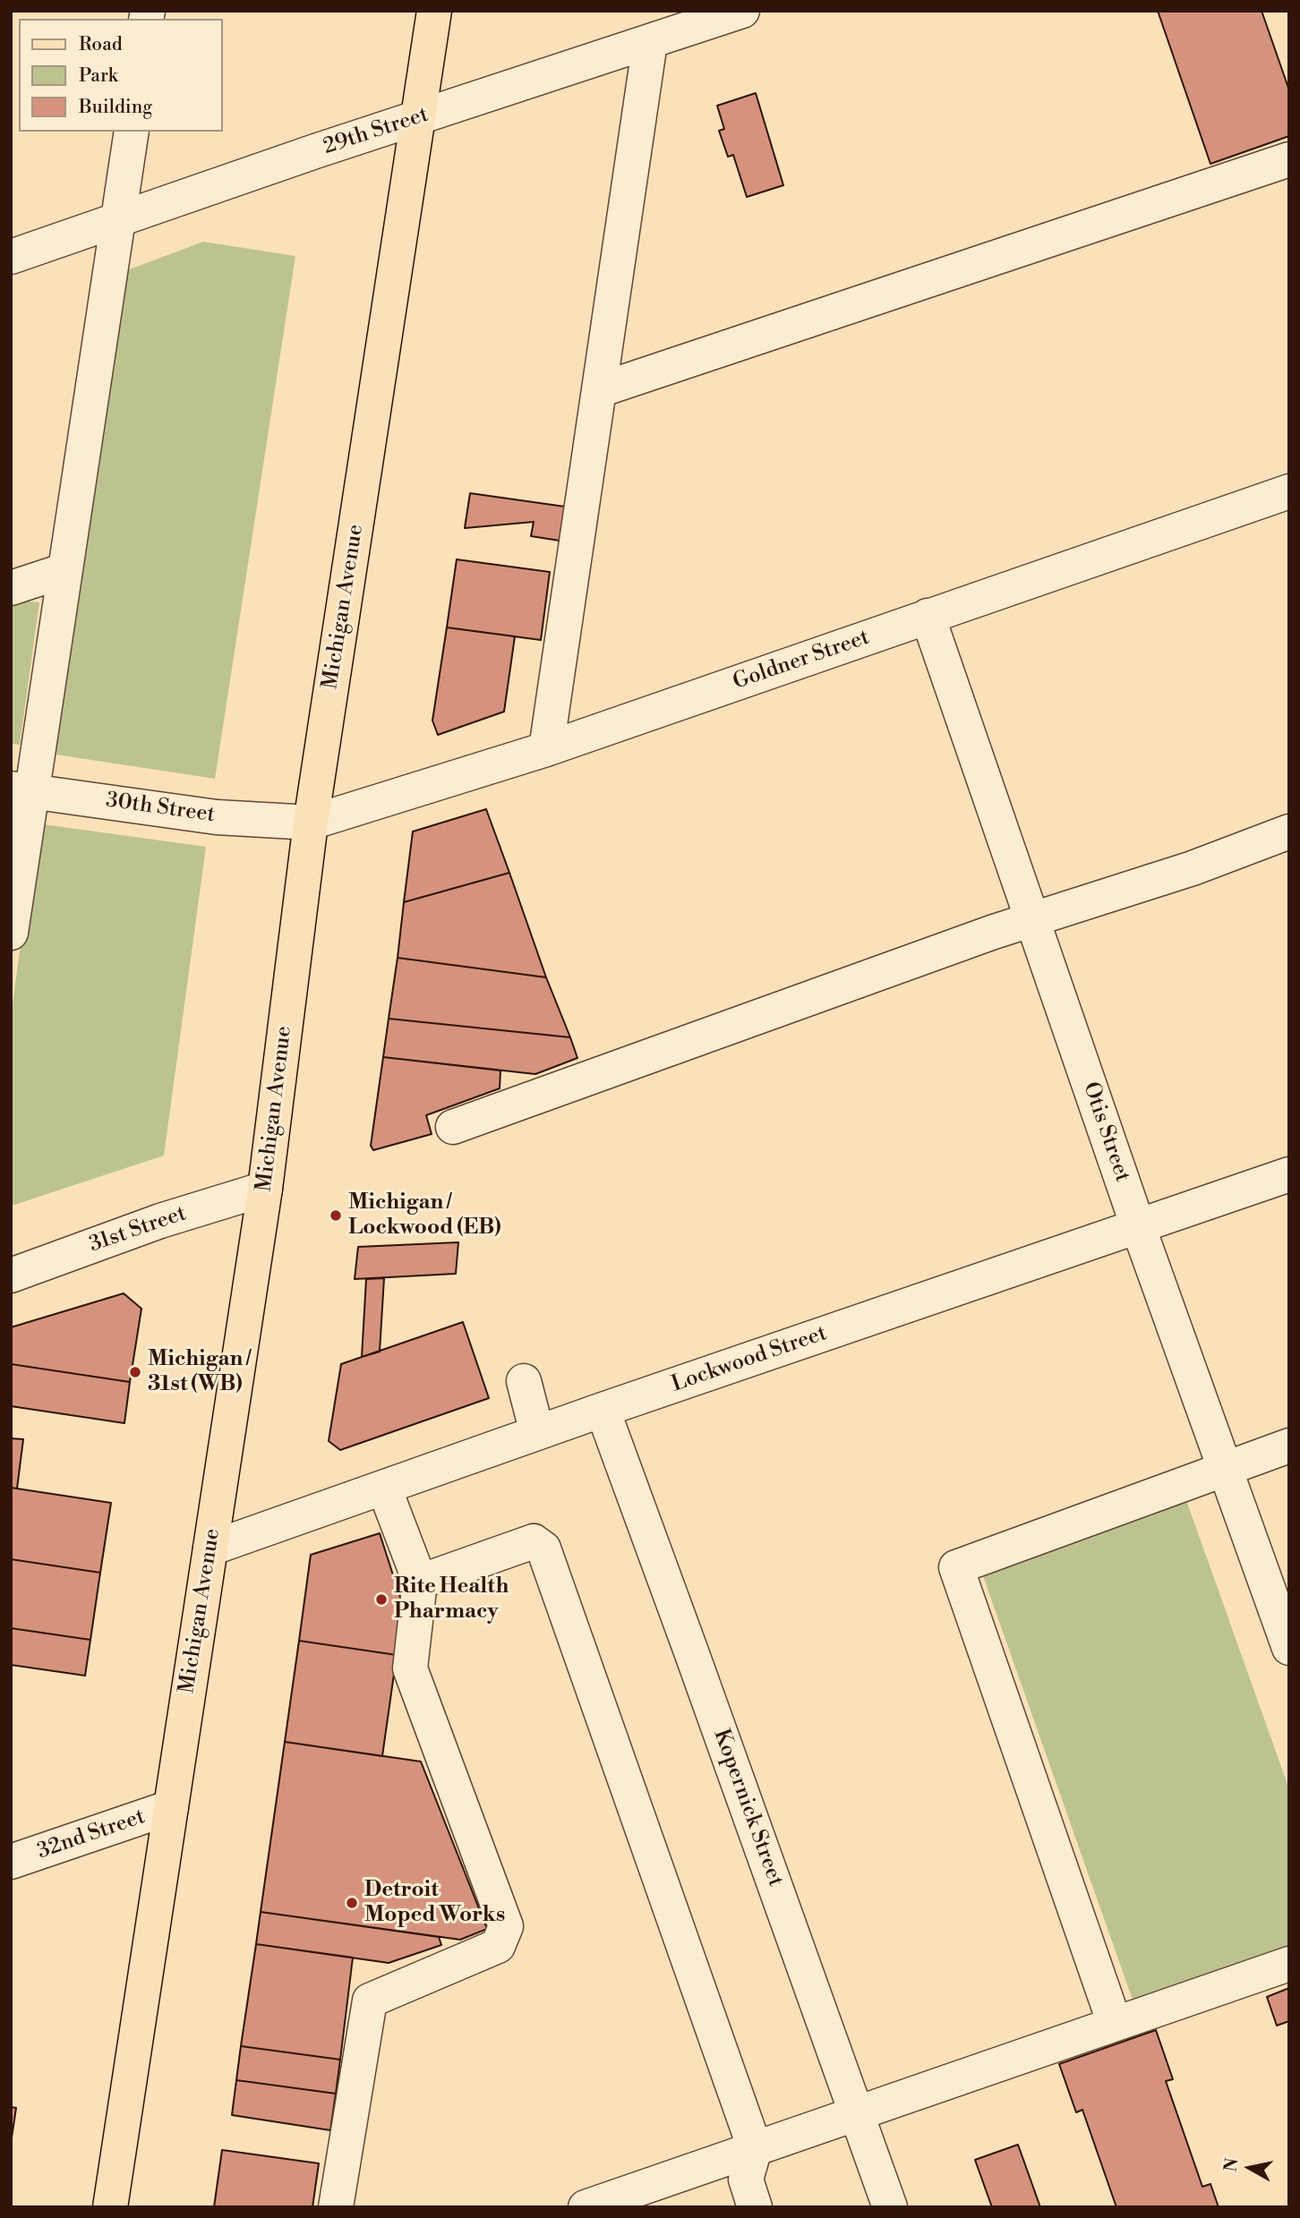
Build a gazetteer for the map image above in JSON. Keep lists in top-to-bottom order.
{
  "streets": {
    "main road": ["Michigan Avenue"],
    "street": [
      "29th Street",
      "Goldner Street",
      "30th Street",
      "Otis Street",
      "31st Street",
      "Lockwood Street",
      "Kopernick Street",
      "32nd Street"
    ]
  },
  "crossings": [
    ["29th Street", "Michigan Avenue"],
    ["Michigan Avenue", "Goldner Street"],
    ["Michigan Avenue", "30th Street"],
    ["Michigan Avenue", "31st Street"],
    ["Michigan Avenue", "Lockwood Street"],
    ["Michigan Avenue", "32nd Street"],
    ["Goldner Street", "30th Street"],
    ["Goldner Street", "Otis Street"],
    ["Otis Street", "Lockwood Street"],
    ["Lockwood Street", "Kopernick Street"]
  ],
  "places": [
    "Michigan / Lockwood (EB)",
    "Michigan / 31st (WB)",
    "Rite Health Pharmacy",
    "Detroit Moped Works"
  ],
  "legend": ["Road", "Park", "Building"],
  "north": "left"
}
